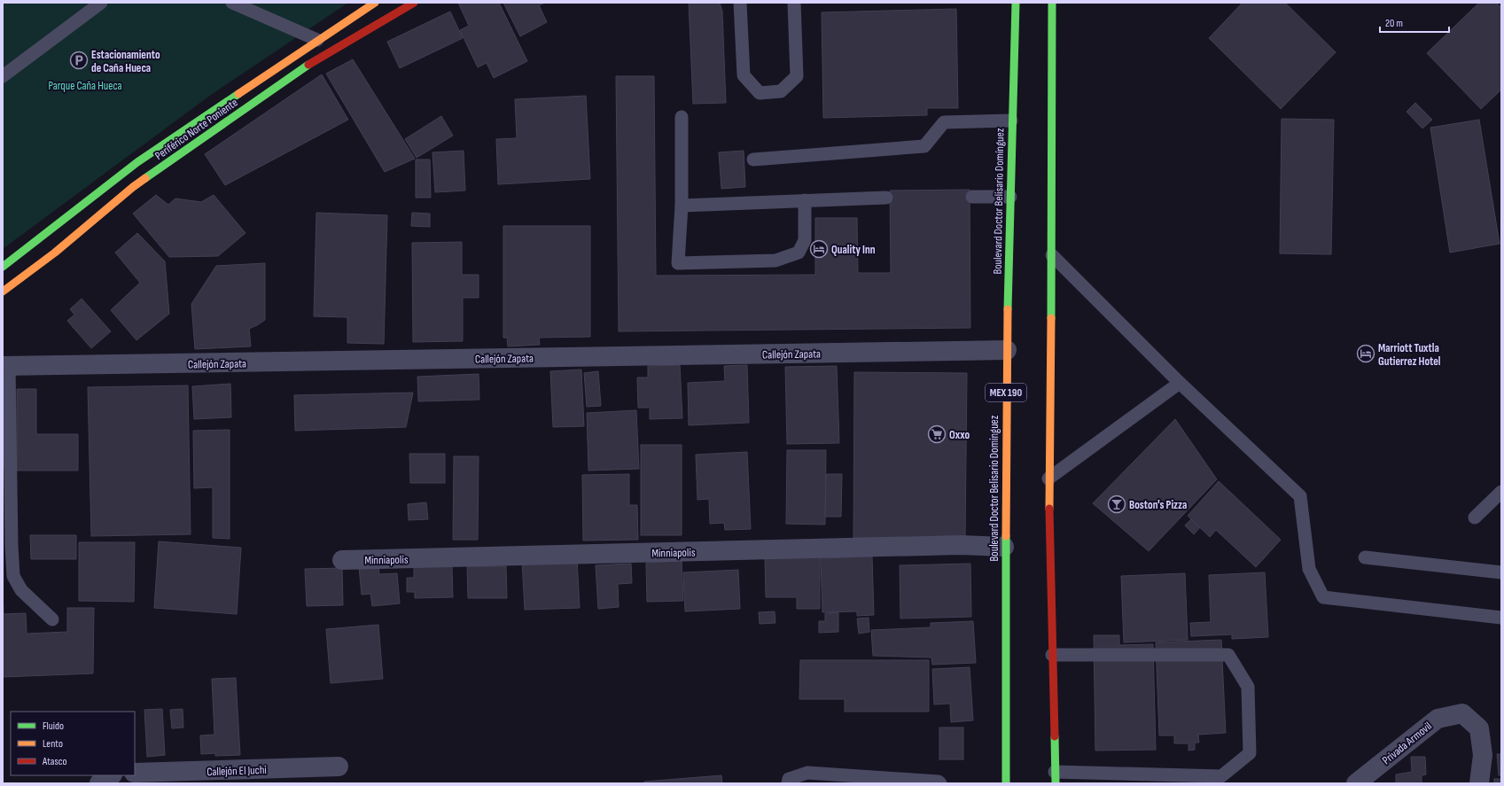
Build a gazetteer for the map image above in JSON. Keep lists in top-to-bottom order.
{
  "streets": {
    "main road": ["Periférico Norte Poniente", "Boulevard Doctor Belisario Domínguez", "MEX 190"],
    "street": [
      "Callejón Zapata",
      "Minniapolis",
      "Privada Armovil",
      "Callejón El Juchi"
    ]
  },
  "crossings": [
    ["Boulevard Doctor Belisario Domínguez", "Callejón Zapata"],
    ["Boulevard Doctor Belisario Domínguez", "Minniapolis"]
  ],
  "parks": ["Parque Caña Hueca"],
  "places": {
    "parking": ["Estacionamiento de Caña Hueca"],
    "hotel": ["Quality Inn", "Marriott Tuxtla Gutierrez Hotel"],
    "supermarket": ["Oxxo"],
    "bar": ["Boston's Pizza"]
  },
  "legend": ["Fluido", "Lento", "Atasco"],
  "scale_bar": "20 m"
}
